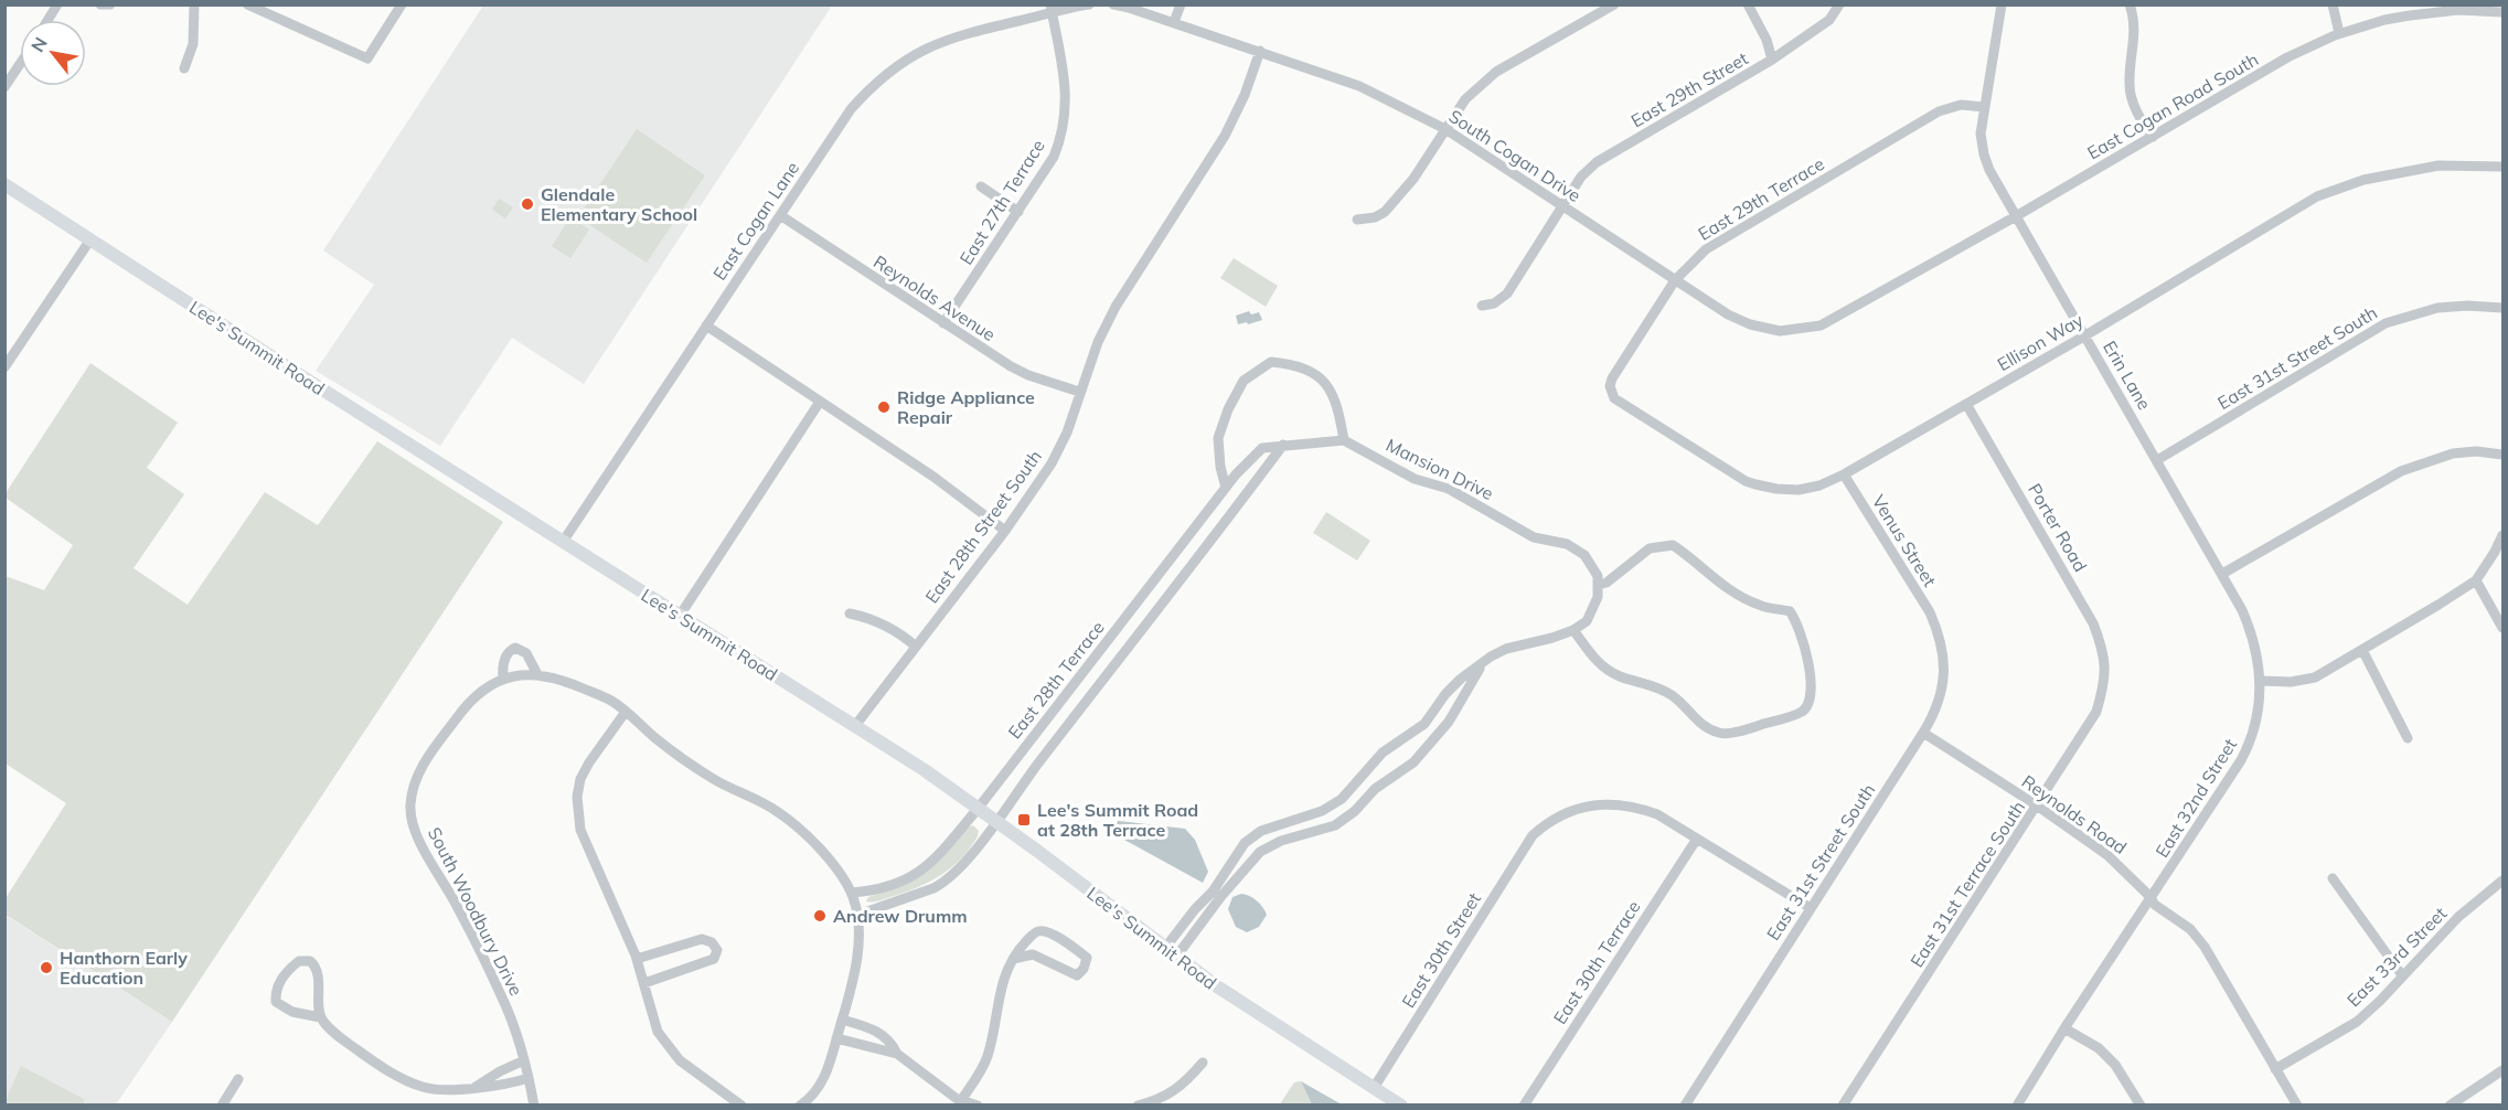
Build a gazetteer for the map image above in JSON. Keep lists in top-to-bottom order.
{
  "streets": {
    "main road": ["Lee's Summit Road"],
    "street": [
      "East 29th Street",
      "East Cogan Road South",
      "South Cogan Drive",
      "East 29th Terrace",
      "East 27th Terrace",
      "East Cogan Lane",
      "Reynolds Avenue",
      "Ellison Way",
      "East 31st Street South",
      "Erin Lane",
      "Mansion Drive",
      "East 28th Street South",
      "Porter Road",
      "Venus Street",
      "East 28th Terrace",
      "East 32nd Street",
      "Reynolds Road",
      "East 31st Terrace South",
      "South Woodbury Drive",
      "East 30th Street",
      "East 33rd Street",
      "East 30th Terrace"
    ]
  },
  "crossings": [
    ["East 29th Street", "South Cogan Drive"],
    ["East Cogan Road South", "South Cogan Drive"],
    ["East Cogan Road South", "Erin Lane"],
    ["South Cogan Drive", "East 29th Terrace"],
    ["South Cogan Drive", "East 28th Street South"],
    ["East 29th Terrace", "Ellison Way"],
    ["East 29th Terrace", "Erin Lane"],
    ["East 27th Terrace", "East Cogan Lane"],
    ["East 27th Terrace", "Reynolds Avenue"],
    ["East Cogan Lane", "Reynolds Avenue"],
    ["East Cogan Lane", "Lee's Summit Road"],
    ["Reynolds Avenue", "East 28th Street South"],
    ["Ellison Way", "Erin Lane"],
    ["Ellison Way", "Porter Road"],
    ["Ellison Way", "Venus Street"],
    ["Lee's Summit Road", "East 28th Street South"],
    ["Lee's Summit Road", "East 28th Terrace"],
    ["Lee's Summit Road", "East 30th Street"],
    ["East 31st Street South", "Erin Lane"],
    ["East 31st Street South", "Venus Street"],
    ["East 31st Street South", "Reynolds Road"],
    ["Erin Lane", "East 32nd Street"],
    ["Mansion Drive", "East 28th Terrace"],
    ["Porter Road", "East 31st Terrace South"],
    ["East 32nd Street", "Reynolds Road"],
    ["Reynolds Road", "East 31st Terrace South"],
    ["Reynolds Road", "East 33rd Street"],
    ["East 30th Street", "East 30th Terrace"]
  ],
  "places": {
    "other": [
      "Glendale Elementary School",
      "Ridge Appliance Repair",
      "Andrew Drumm",
      "Hanthorn Early Education"
    ],
    "transit": ["Lee's Summit Road at 28th Terrace"]
  },
  "north": "top left"
}
